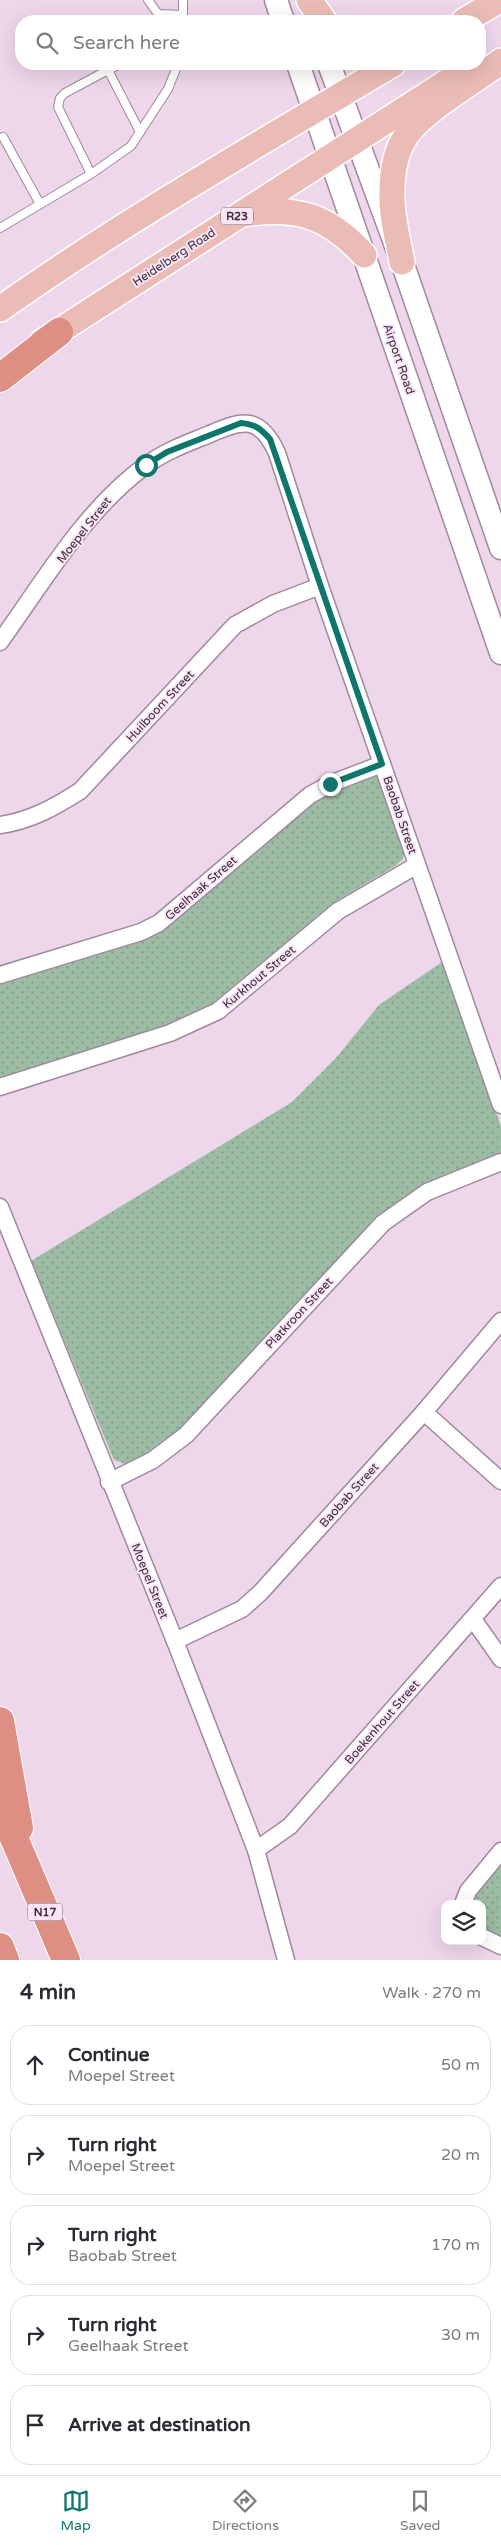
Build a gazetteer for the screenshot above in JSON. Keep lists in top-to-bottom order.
{
  "streets": {
    "highway": ["N17"],
    "main road": ["R23", "Heidelberg Road", "Airport Road"],
    "street": [
      "Moepel Street",
      "Huilboom Street",
      "Baobab Street",
      "Geelhaak Street",
      "Kurkhout Street",
      "Platkroon Street",
      "Boekenhout Street"
    ]
  },
  "crossings": [
    ["Heidelberg Road", "Airport Road"],
    ["Moepel Street", "Baobab Street"],
    ["Moepel Street", "Platkroon Street"],
    ["Moepel Street", "Boekenhout Street"],
    ["Huilboom Street", "Baobab Street"],
    ["Baobab Street", "Geelhaak Street"],
    ["Baobab Street", "Kurkhout Street"]
  ],
  "page": {
    "search": "Search here",
    "heading": ["4 min", "Walk · 270 m"],
    "list": [
      ["Continue", "Moepel Street", "50 m"],
      ["Turn right", "Moepel Street", "20 m"],
      ["Turn right", "Baobab Street", "170 m"],
      ["Turn right", "Geelhaak Street", "30 m"],
      "Arrive at destination"
    ],
    "nav": ["Map", "Directions", "Saved"]
  }
}
